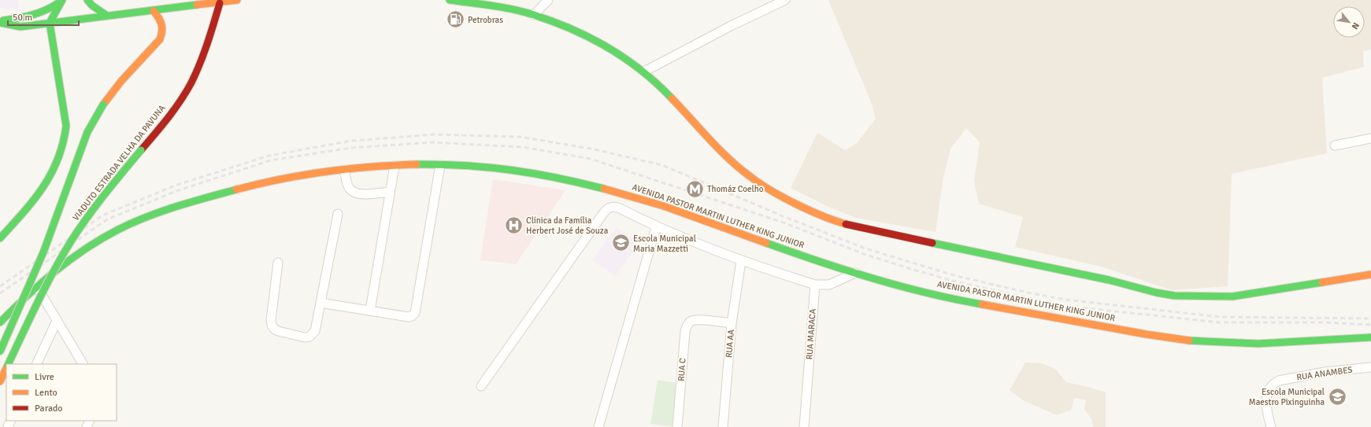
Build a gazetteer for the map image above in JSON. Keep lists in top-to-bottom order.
{
  "streets": {
    "main road": ["VIADUTO ESTRADA VELHA DA PAVUNA", "AVENIDA PASTOR MARTIN LUTHER KING JUNIOR"],
    "street": [
      "RUA MARACA",
      "RUA AA",
      "RUA C",
      "RUA ANAMBES"
    ]
  },
  "crossings": [
    ["RUA AA", "RUA C"]
  ],
  "places": {
    "fuel station": ["Petrobras"],
    "metro station": ["Thomáz Coelho"],
    "hospital": ["Clínica da Família Herbert José de Souza"],
    "school or university": ["Escola Municipal Maria Mazzetti", "Escola Municipal Maestro Pixinguinha"]
  },
  "legend": ["Livre", "Lento", "Parado"],
  "scale_bar": "50 m",
  "north": "bottom right"
}
